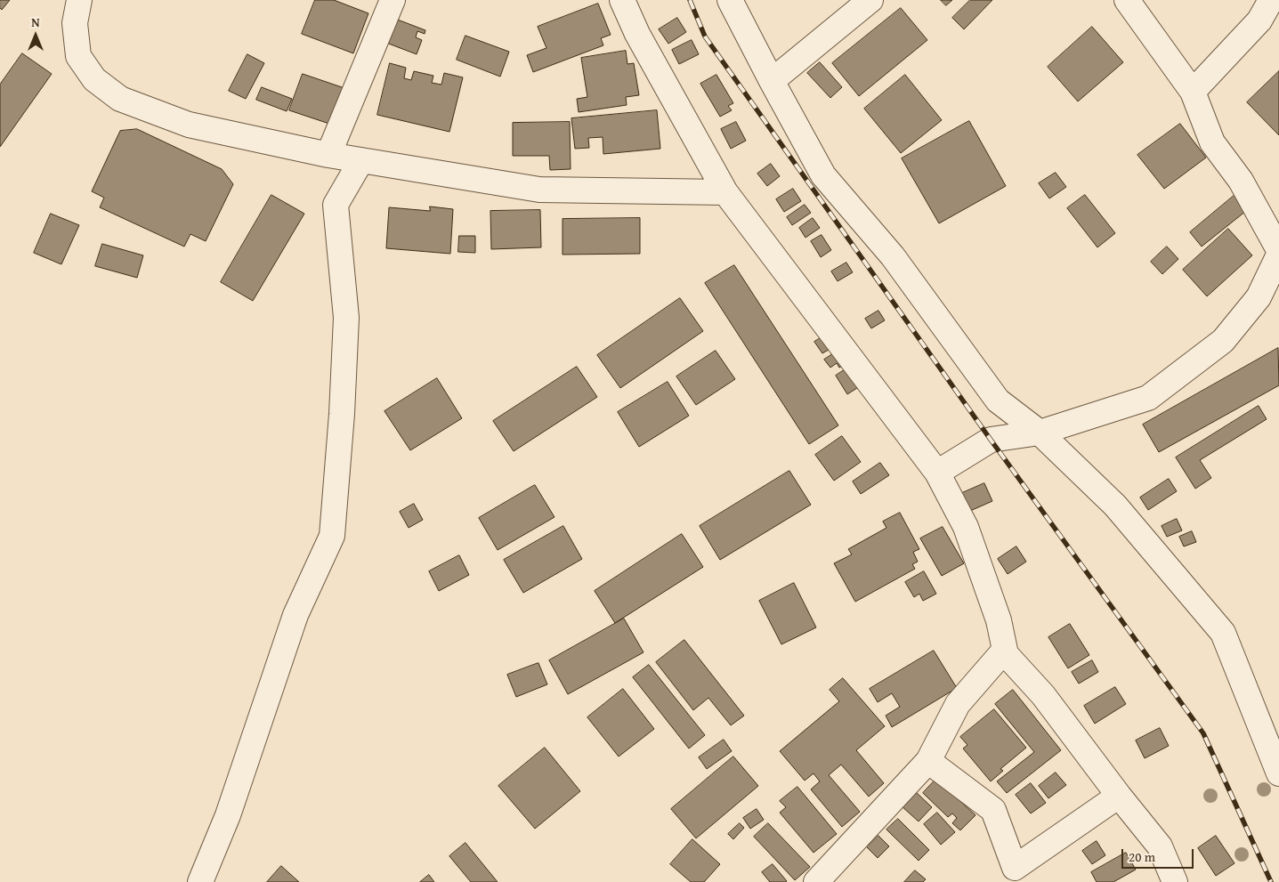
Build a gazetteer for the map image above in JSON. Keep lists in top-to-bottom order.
{
  "scale_bar": "20 m",
  "north": "top"
}
